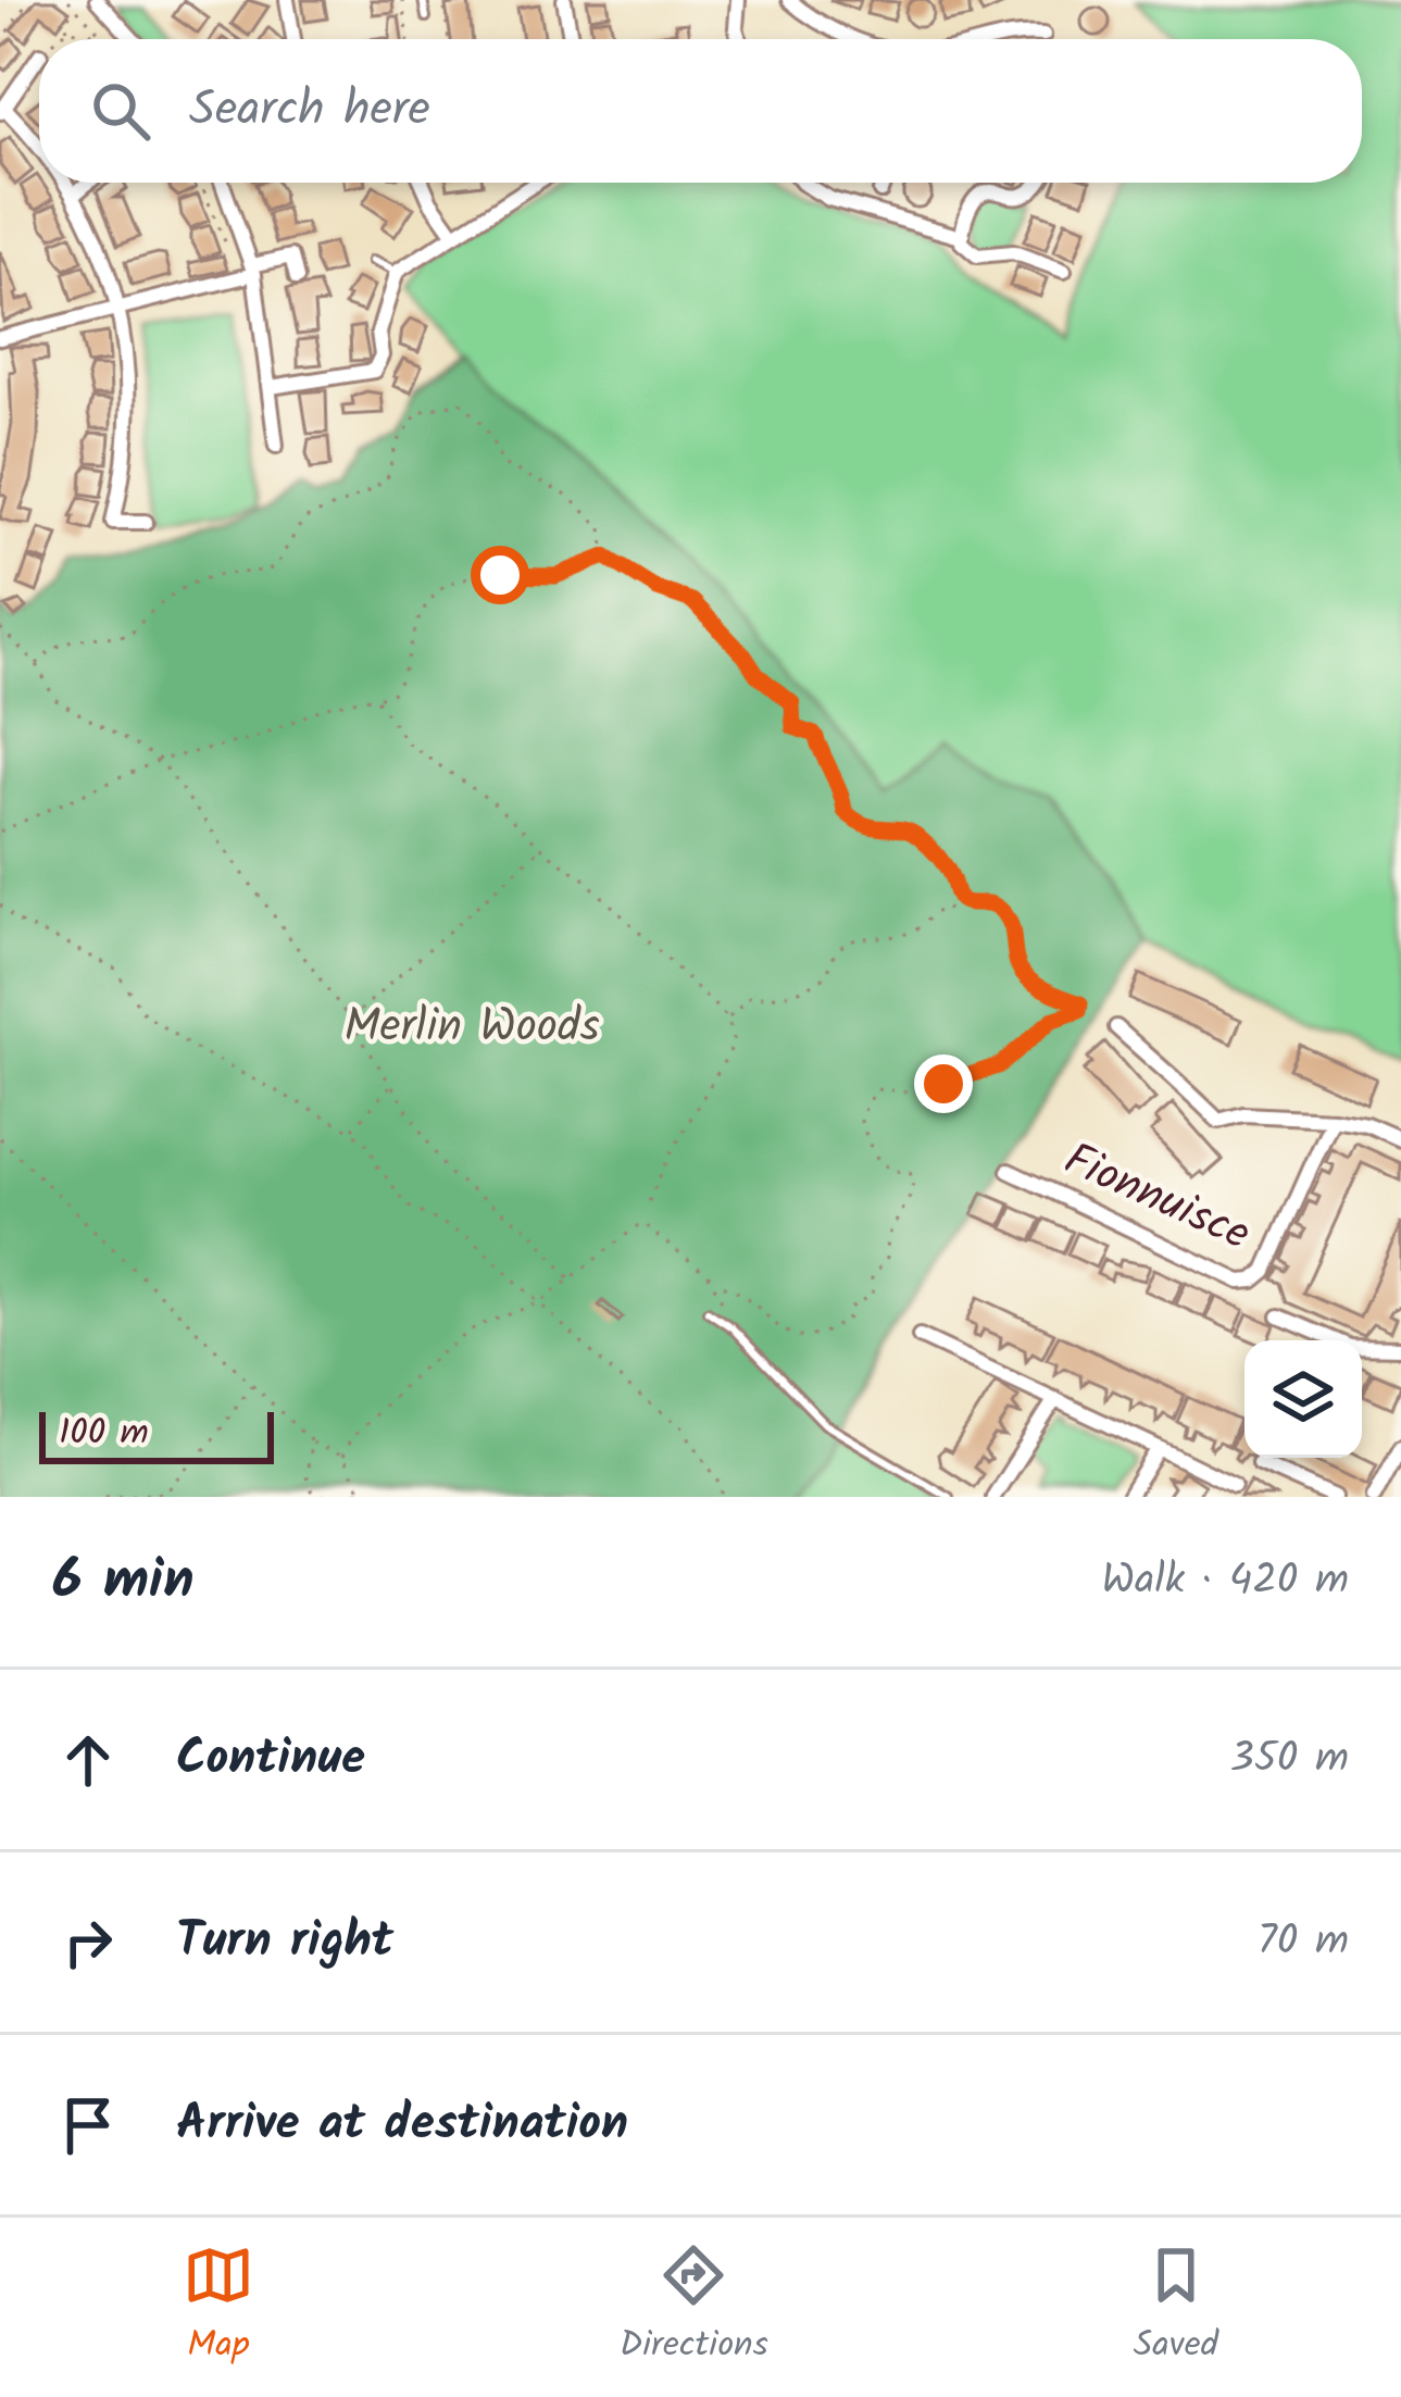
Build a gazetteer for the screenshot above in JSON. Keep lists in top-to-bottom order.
{
  "streets": {
    "street": ["Fionnuisce"]
  },
  "parks": ["Merlin Woods"],
  "scale_bar": "100 m",
  "page": {
    "search": "Search here",
    "scale": "100 m",
    "heading": ["6 min", "Walk · 420 m"],
    "list": [
      ["Continue", "350 m"],
      ["Turn right", "70 m"],
      "Arrive at destination"
    ],
    "nav": ["Map", "Directions", "Saved"]
  }
}
